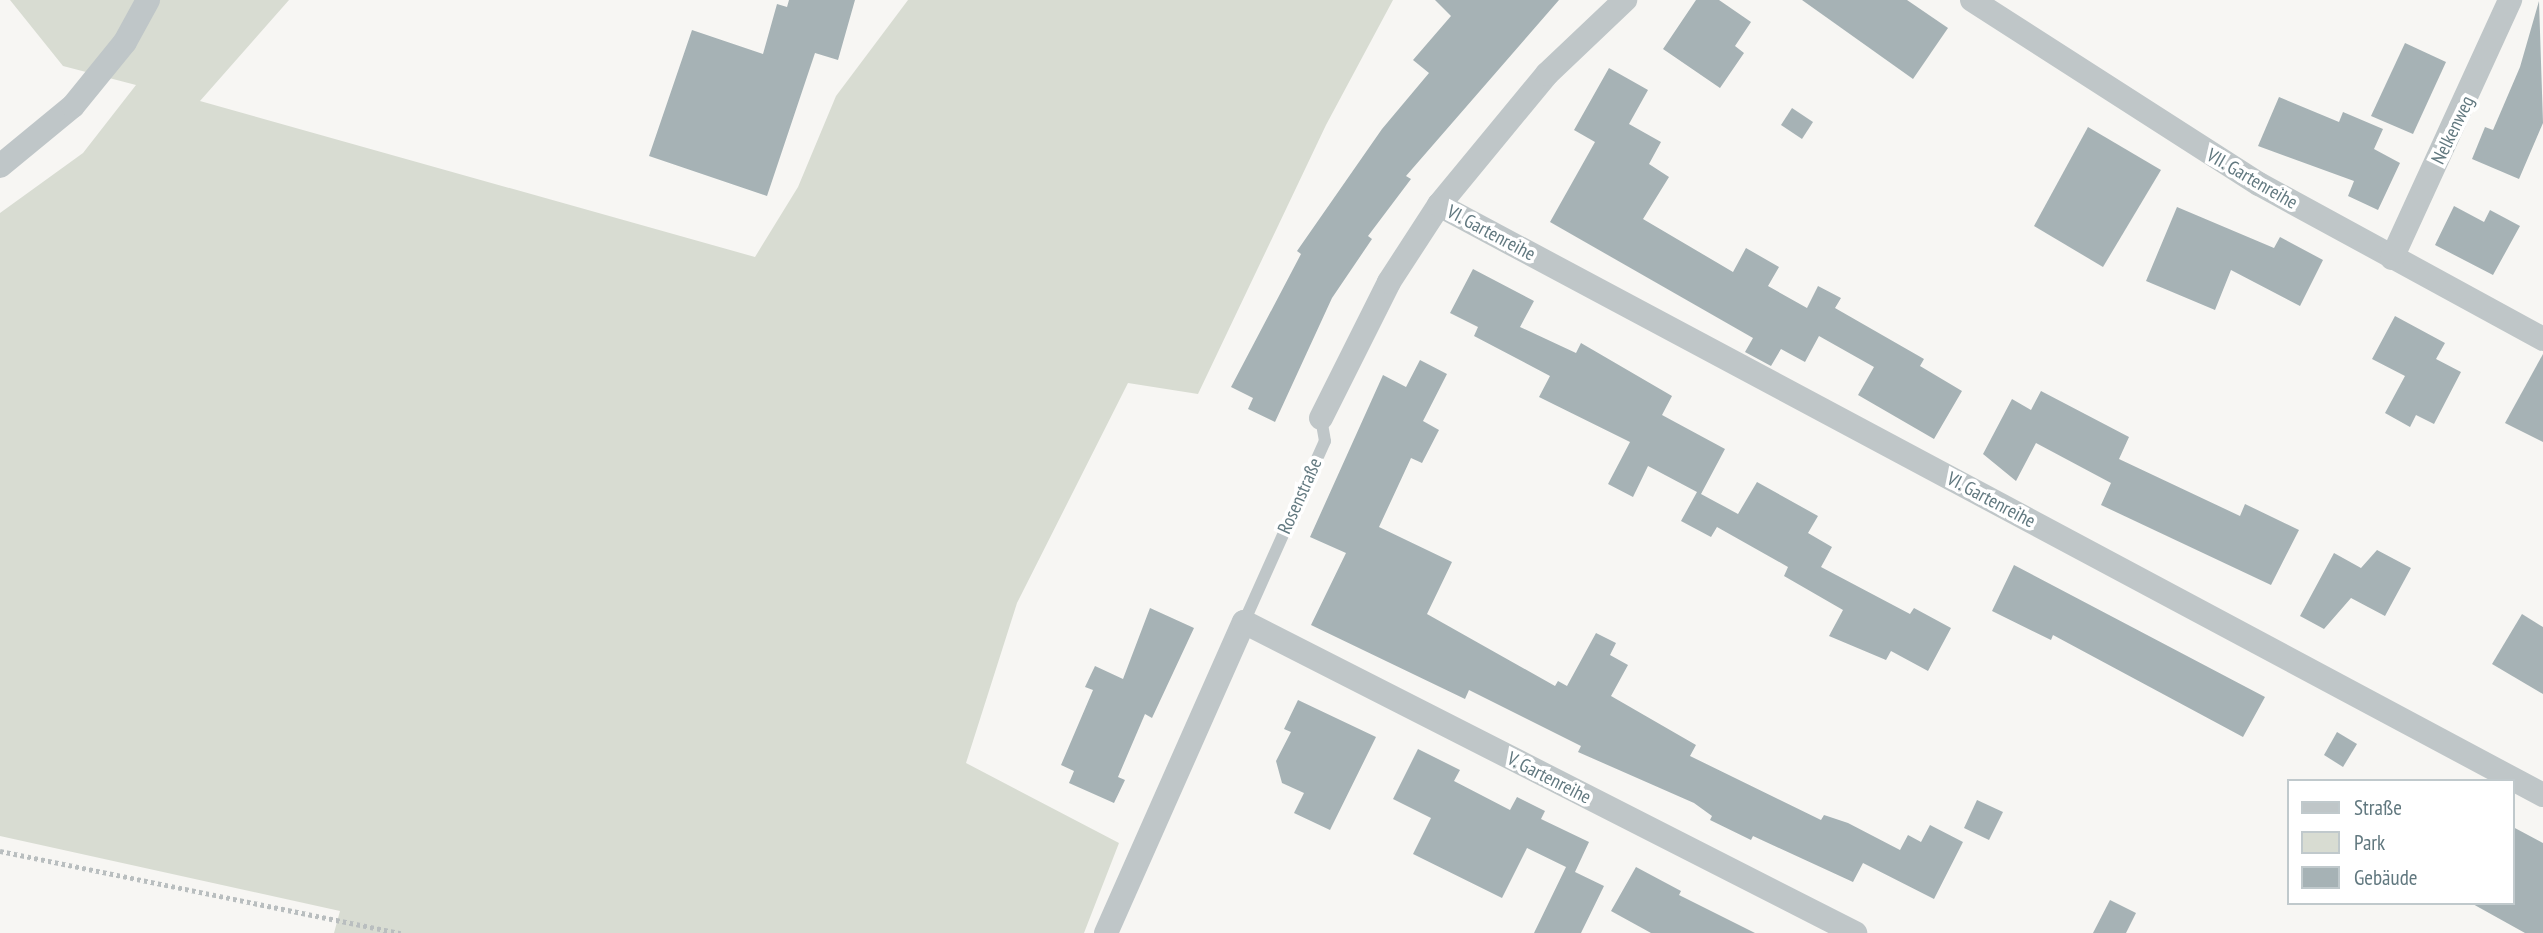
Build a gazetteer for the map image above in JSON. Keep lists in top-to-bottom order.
{
  "streets": {
    "street": [
      "Nelkenweg",
      "VII. Gartenreihe",
      "VI. Gartenreihe",
      "Rosenstraße",
      "V. Gartenreihe"
    ]
  },
  "crossings": [
    ["Nelkenweg", "VII. Gartenreihe"],
    ["VI. Gartenreihe", "Rosenstraße"],
    ["Rosenstraße", "V. Gartenreihe"]
  ],
  "legend": ["Straße", "Park", "Gebäude"]
}
